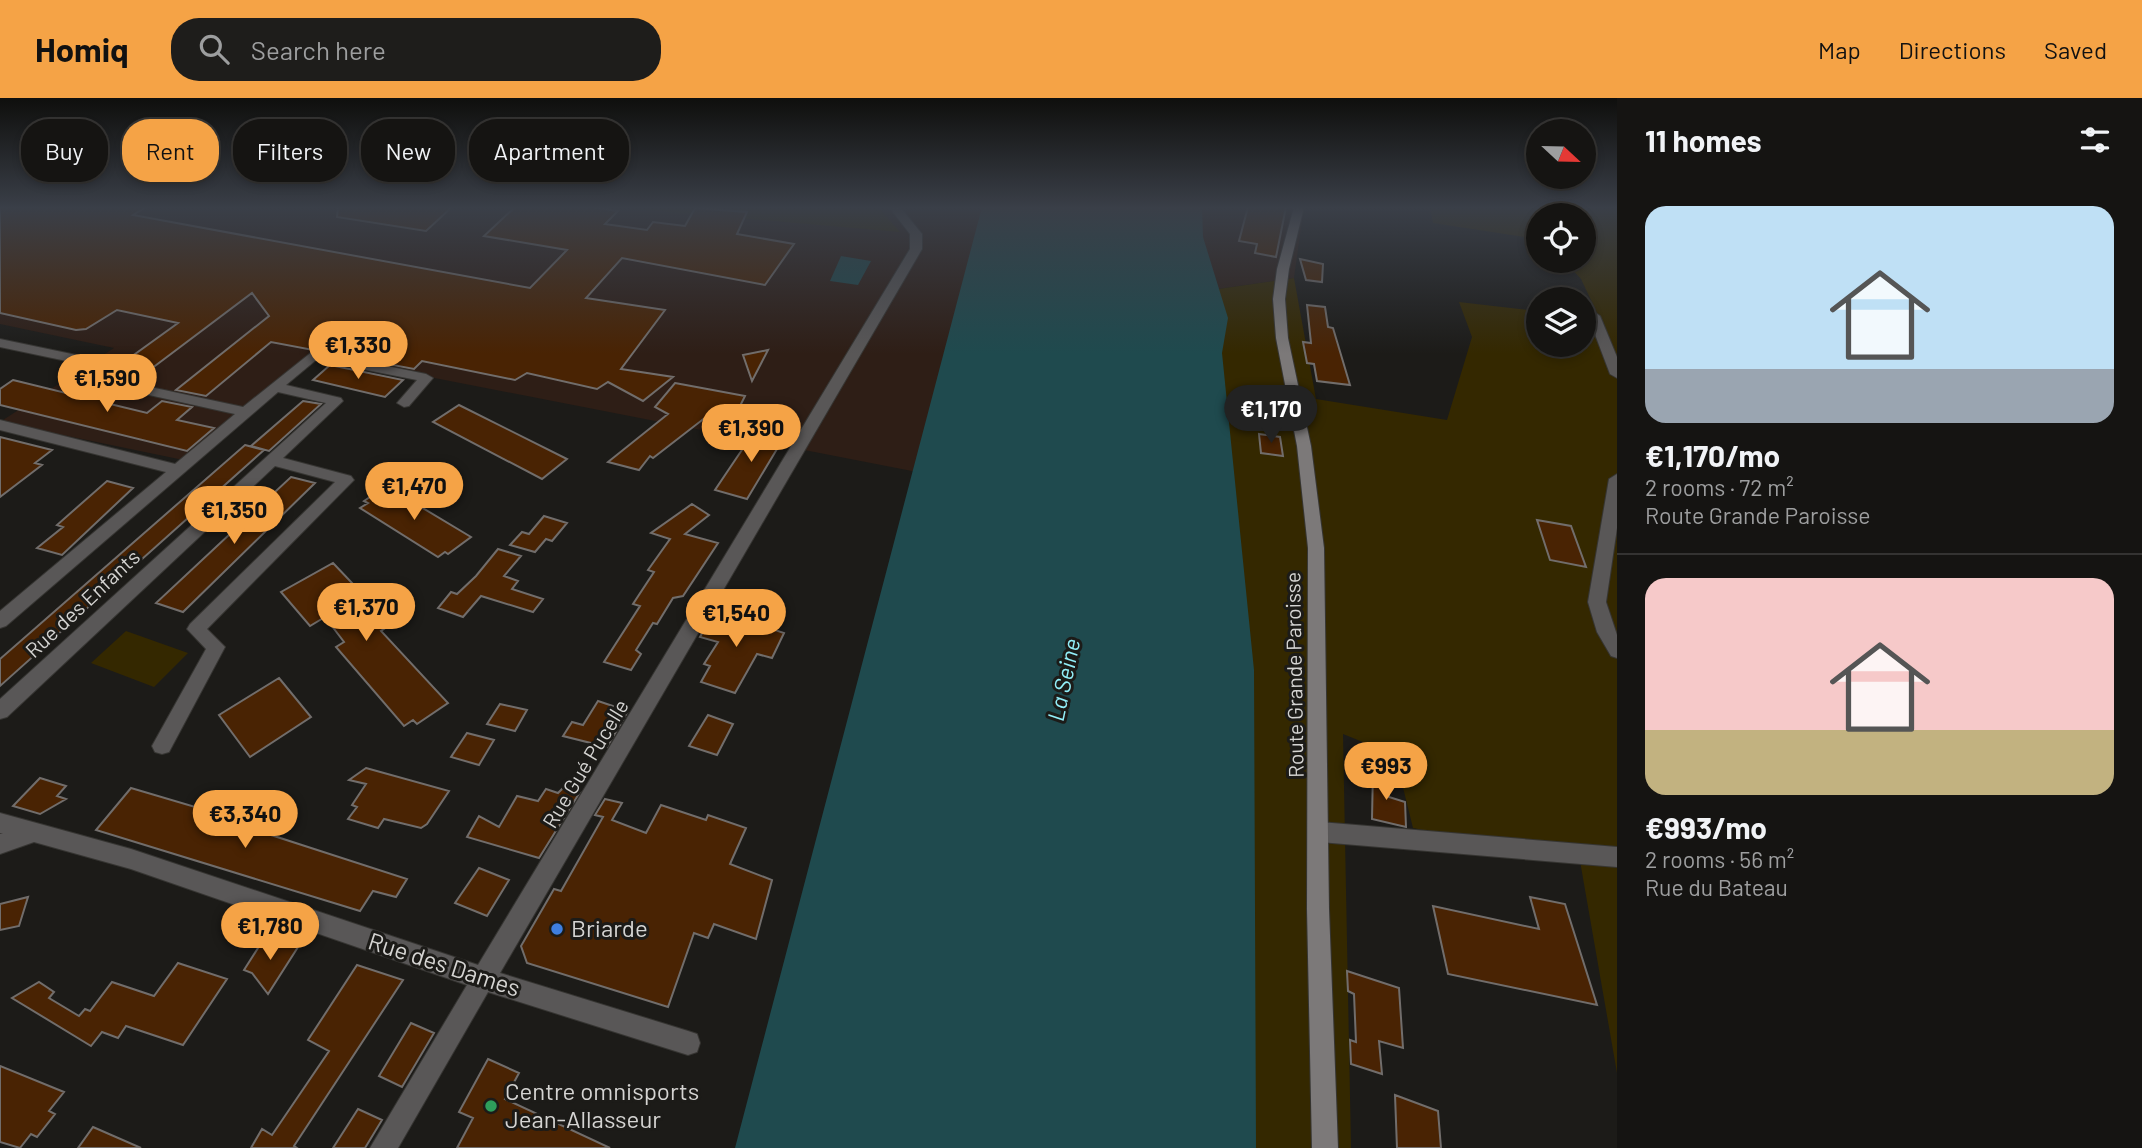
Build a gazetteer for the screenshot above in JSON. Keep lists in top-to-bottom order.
{
  "streets": {
    "main road": ["Route Grande Paroisse"],
    "street": ["Rue des Enfants", "Rue Gué Pucelle", "Rue des Dames"]
  },
  "crossings": [
    ["Rue Gué Pucelle", "Rue des Dames"]
  ],
  "water": ["La Seine"],
  "places": ["Briarde", "Centre omnisports Jean-Allasseur"],
  "north": "right",
  "page": {
    "header": "Homiq",
    "search": "Search here",
    "nav": ["Map", "Directions", "Saved"],
    "heading": "11 homes",
    "chip": [
      "Buy",
      "Rent",
      "Filters",
      "New",
      "Apartment"
    ],
    "list": [
      {
        "name": "€1,170/mo",
        "note": "2 rooms · 72 m² · Route Grande Paroisse"
      },
      {
        "name": "€993/mo",
        "note": "2 rooms · 56 m² · Rue du Bateau"
      }
    ],
    "price": [
      "€1,330",
      "€1,590",
      "€1,170",
      "€1,390",
      "€1,470",
      "€1,350",
      "€1,370",
      "€1,540",
      "€993",
      "€3,340",
      "€1,780"
    ]
  }
}
